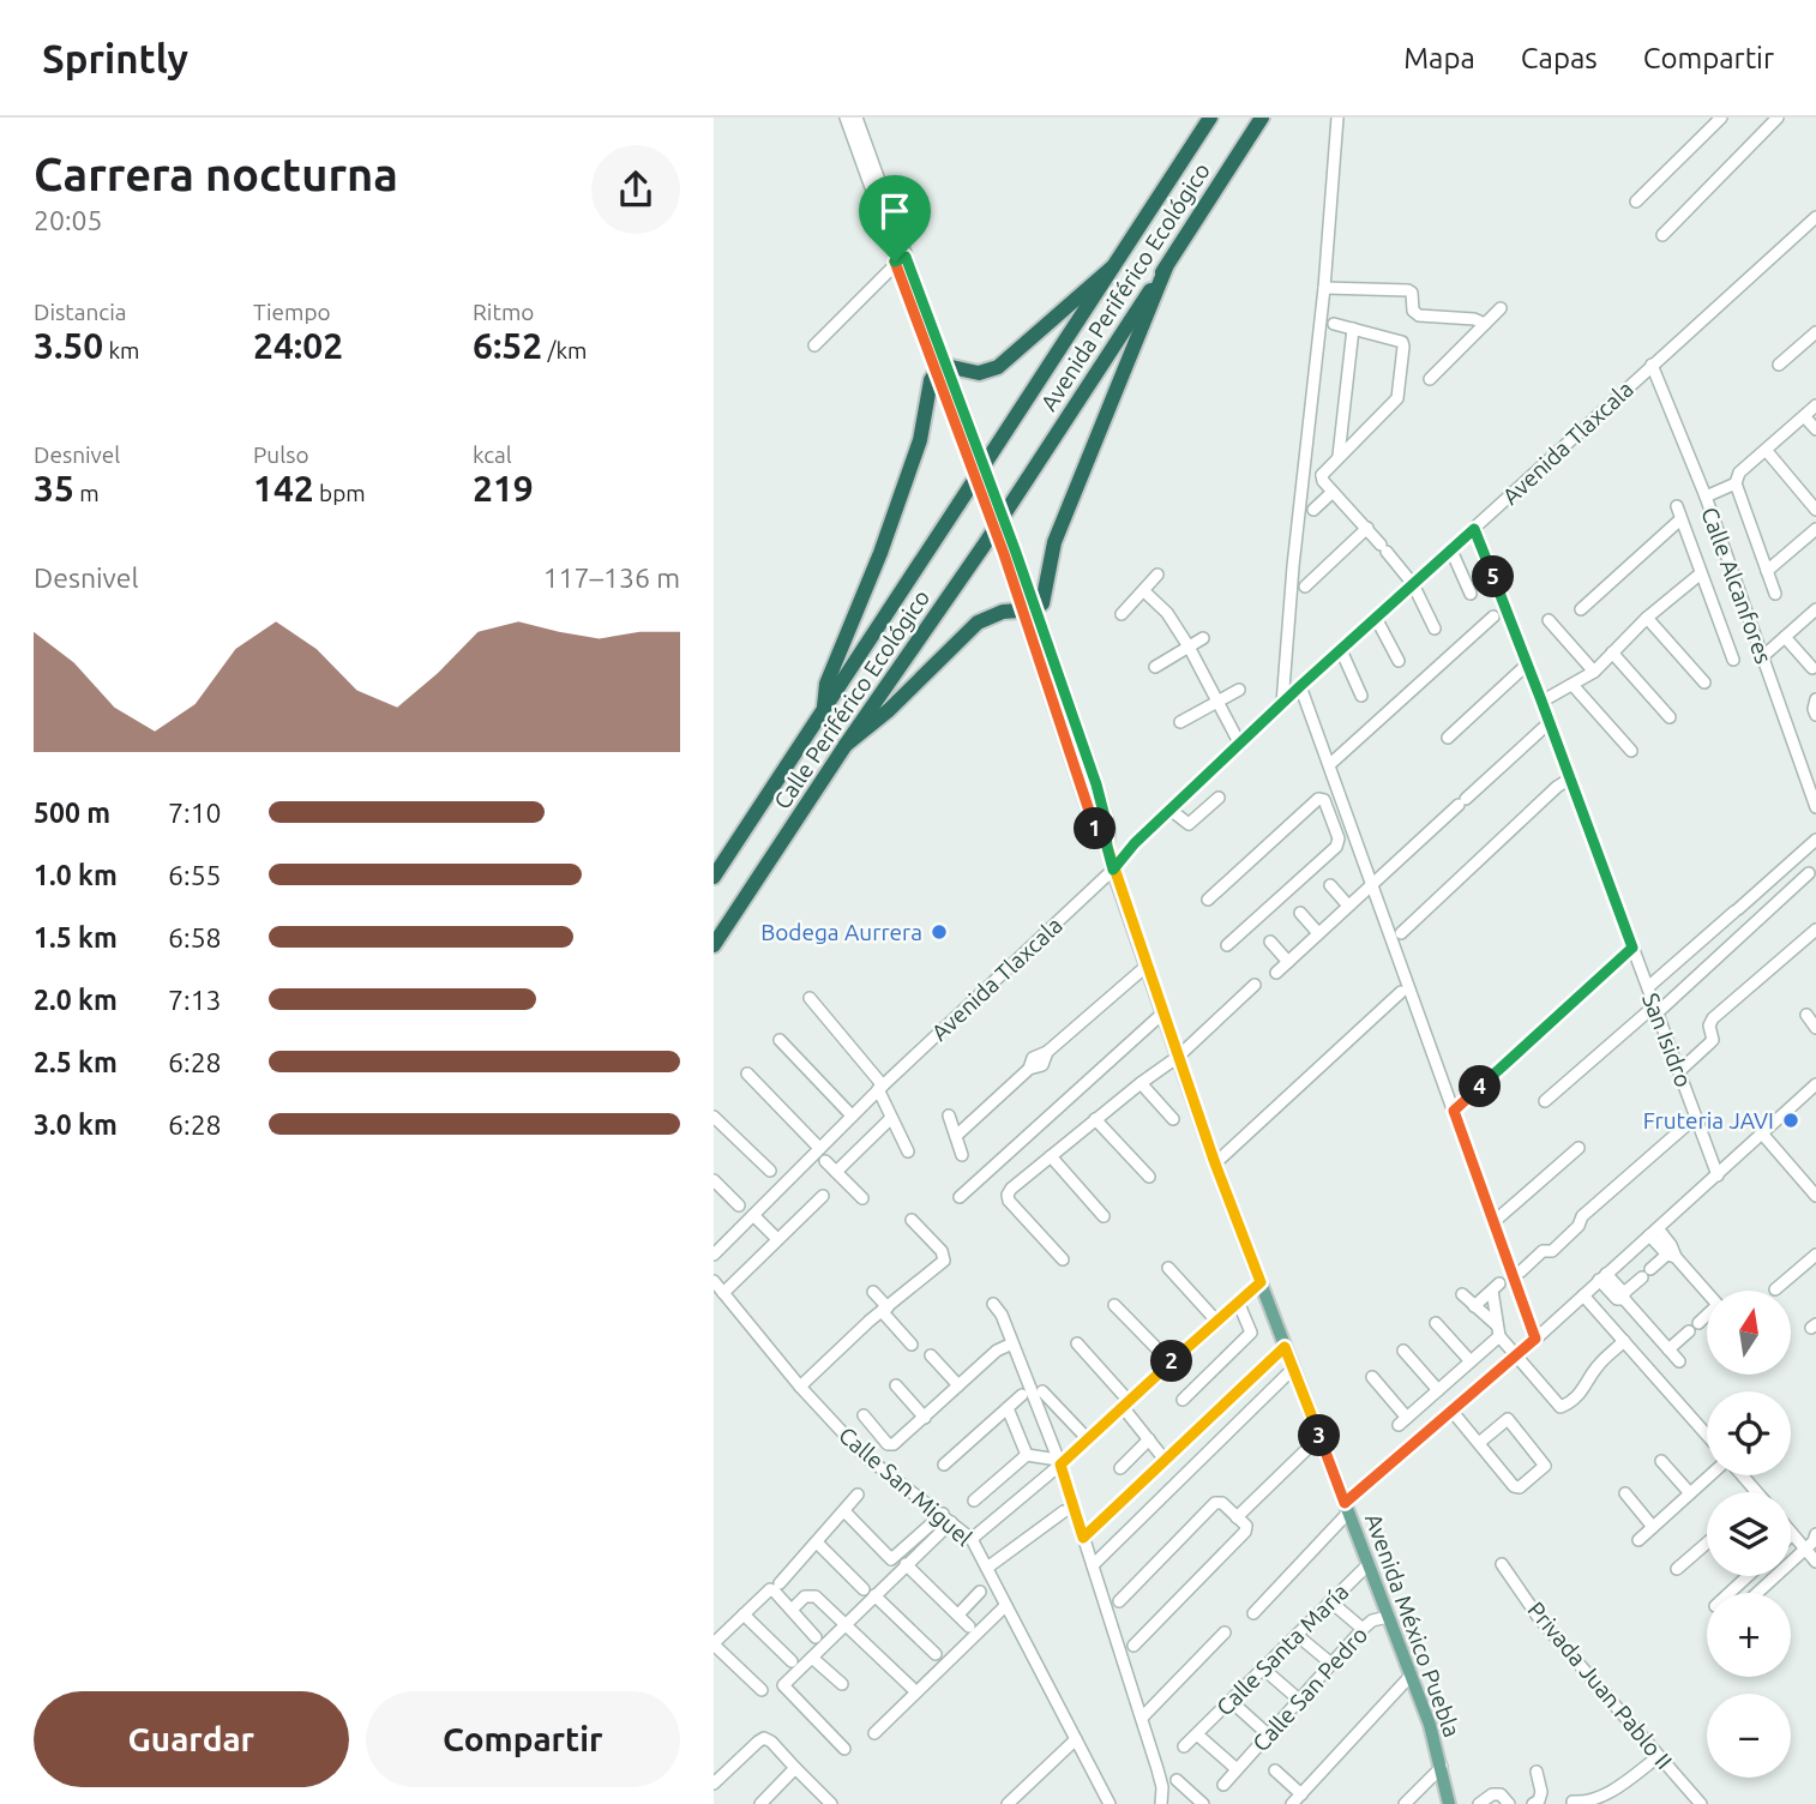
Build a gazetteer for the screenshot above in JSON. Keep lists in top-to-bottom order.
{
  "streets": {
    "highway": ["Avenida Periférico Ecológico", "Calle Periférico Ecológico"],
    "main road": ["Avenida México Puebla"],
    "street": [
      "Avenida Tlaxcala",
      "Calle Alcanfores",
      "San Isidro",
      "Calle San Miguel",
      "Calle Santa María",
      "Privada Juan Pablo II",
      "Calle San Pedro"
    ]
  },
  "crossings": [
    ["Avenida Periférico Ecológico", "Calle Periférico Ecológico"],
    ["Avenida Tlaxcala", "Calle Alcanfores"],
    ["Avenida Tlaxcala", "San Isidro"],
    ["Avenida Tlaxcala", "Avenida México Puebla"],
    ["Avenida México Puebla", "Calle Santa María"],
    ["Avenida México Puebla", "Calle San Pedro"]
  ],
  "places": ["Bodega Aurrera", "Fruteria JAVI"],
  "north": "top",
  "page": {
    "header": "Sprintly",
    "nav": ["Mapa", "Capas", "Compartir"],
    "heading": ["Carrera nocturna", "20:05"],
    "stats": [
      ["Distancia", "3.50 km"],
      ["Tiempo", "24:02"],
      ["Ritmo", "6:52 /km"],
      ["Desnivel", "35 m"],
      ["Pulso", "142 bpm"],
      ["kcal", "219"]
    ],
    "chart": ["Desnivel", "117–136 m"],
    "pins": [
      "5",
      "1",
      "4",
      "2",
      "3"
    ],
    "list": [
      {
        "name": "500 m",
        "note": "7:10"
      },
      {
        "name": "1.0 km",
        "note": "6:55"
      },
      {
        "name": "1.5 km",
        "note": "6:58"
      },
      {
        "name": "2.0 km",
        "note": "7:13"
      },
      {
        "name": "2.5 km",
        "note": "6:28"
      },
      {
        "name": "3.0 km",
        "note": "6:28"
      }
    ],
    "map_buttons": ["+", "−"],
    "buttons": ["Guardar", "Compartir"]
  }
}
